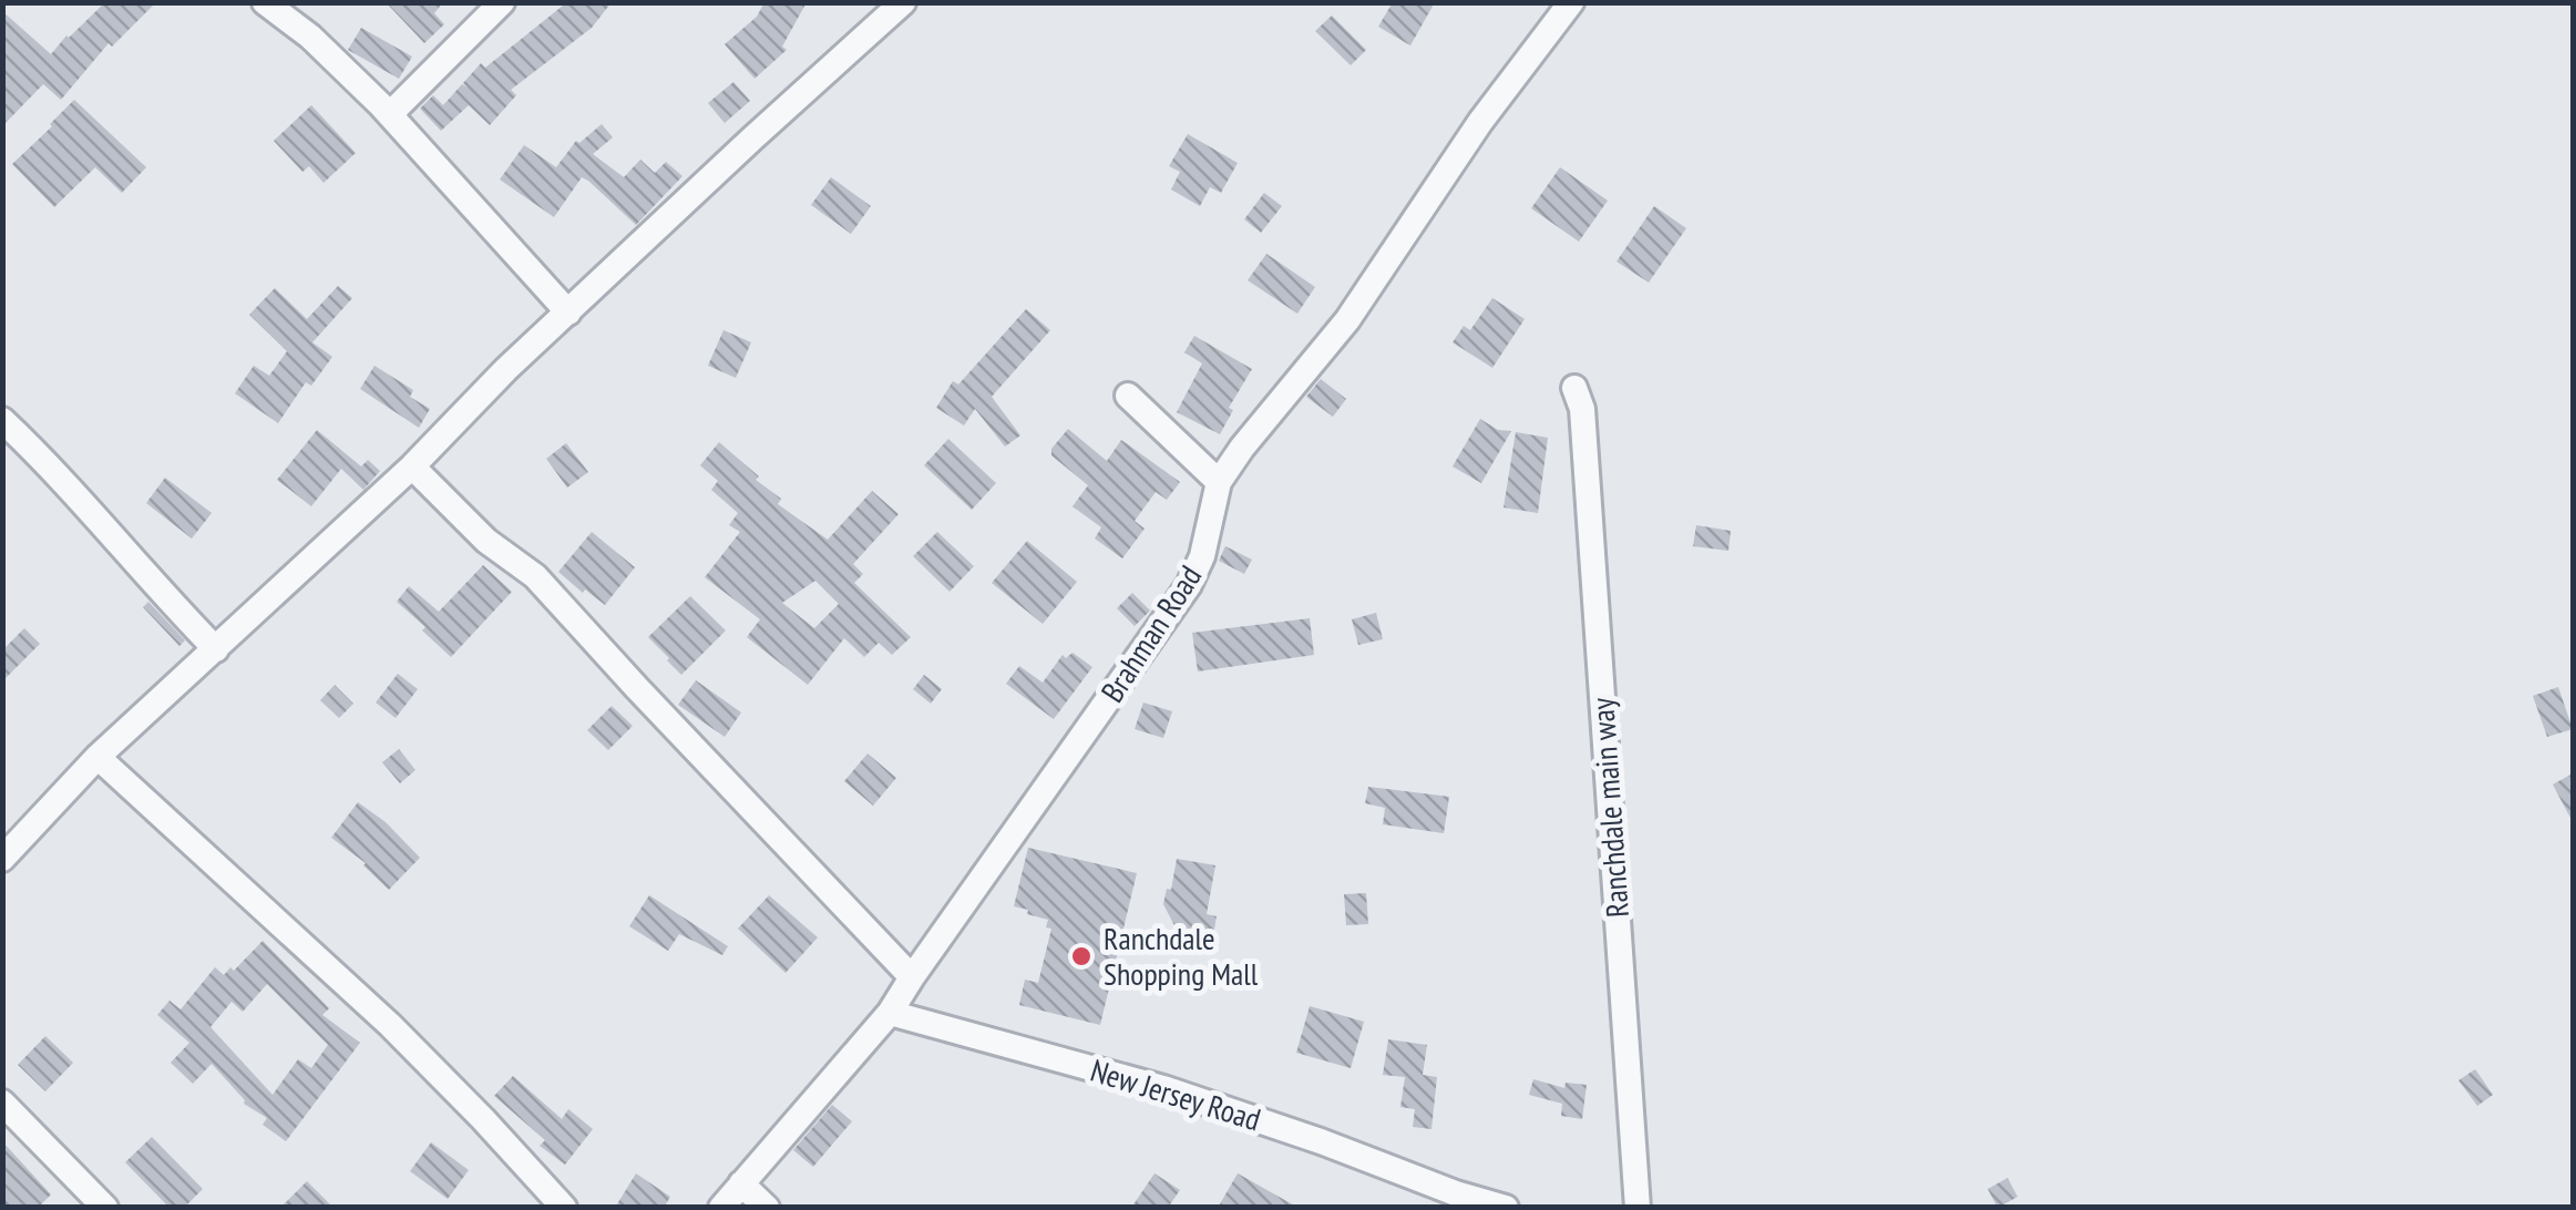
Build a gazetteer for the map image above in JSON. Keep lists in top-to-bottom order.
{
  "streets": {
    "street": ["Brahman Road", "Ranchdale main way", "New Jersey Road"]
  },
  "crossings": [
    ["Brahman Road", "New Jersey Road"]
  ],
  "places": ["Ranchdale Shopping Mall"]
}
